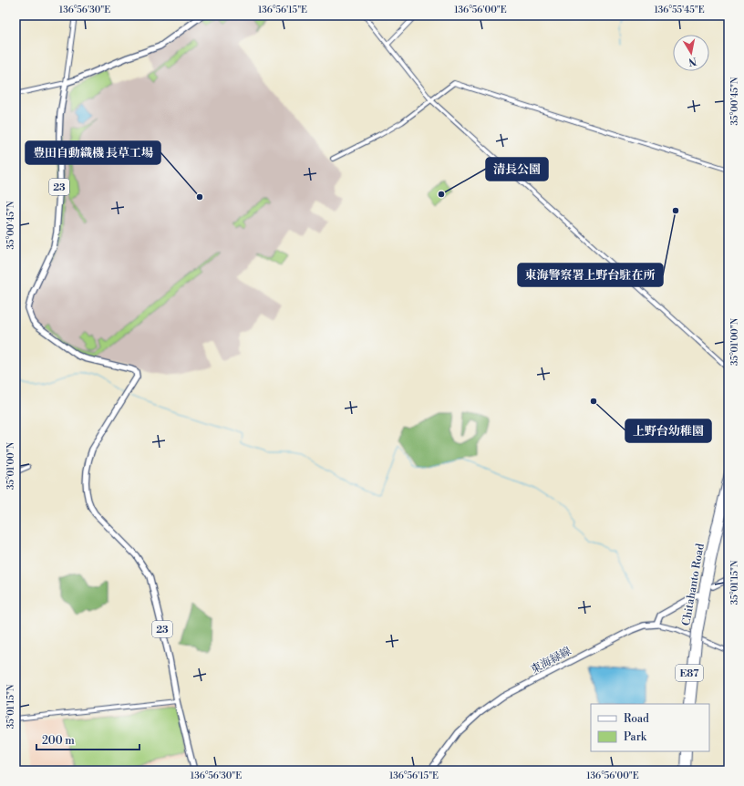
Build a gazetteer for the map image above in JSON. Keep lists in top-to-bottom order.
{
  "streets": {
    "highway": ["Chitahanto Road", "E87"],
    "main road": ["23", "東海緑線"]
  },
  "places": [
    "清長公園",
    "豊田自動織機 長草工場",
    "東海警察署上野台駐在所",
    "上野台幼稚園"
  ],
  "legend": ["Road", "Park"],
  "scale_bar": "200 m",
  "north": "bottom",
  "coordinates": [
    "136°56'30\"E",
    "136°56'15\"E",
    "136°56'00\"E",
    "136°55'45\"E",
    "35°00'45\"N",
    "35°01'00\"N",
    "35°01'15\"N"
  ]
}
